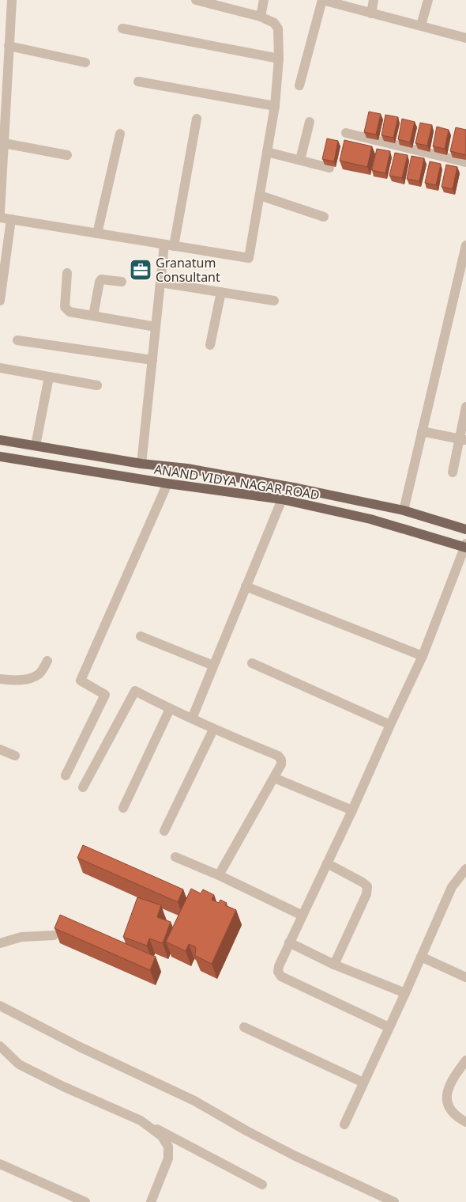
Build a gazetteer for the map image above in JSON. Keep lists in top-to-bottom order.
{
  "streets": {
    "main road": ["ANAND VIDYA NAGAR ROAD"]
  },
  "places": {
    "office": ["Granatum Consultant"]
  }
}
